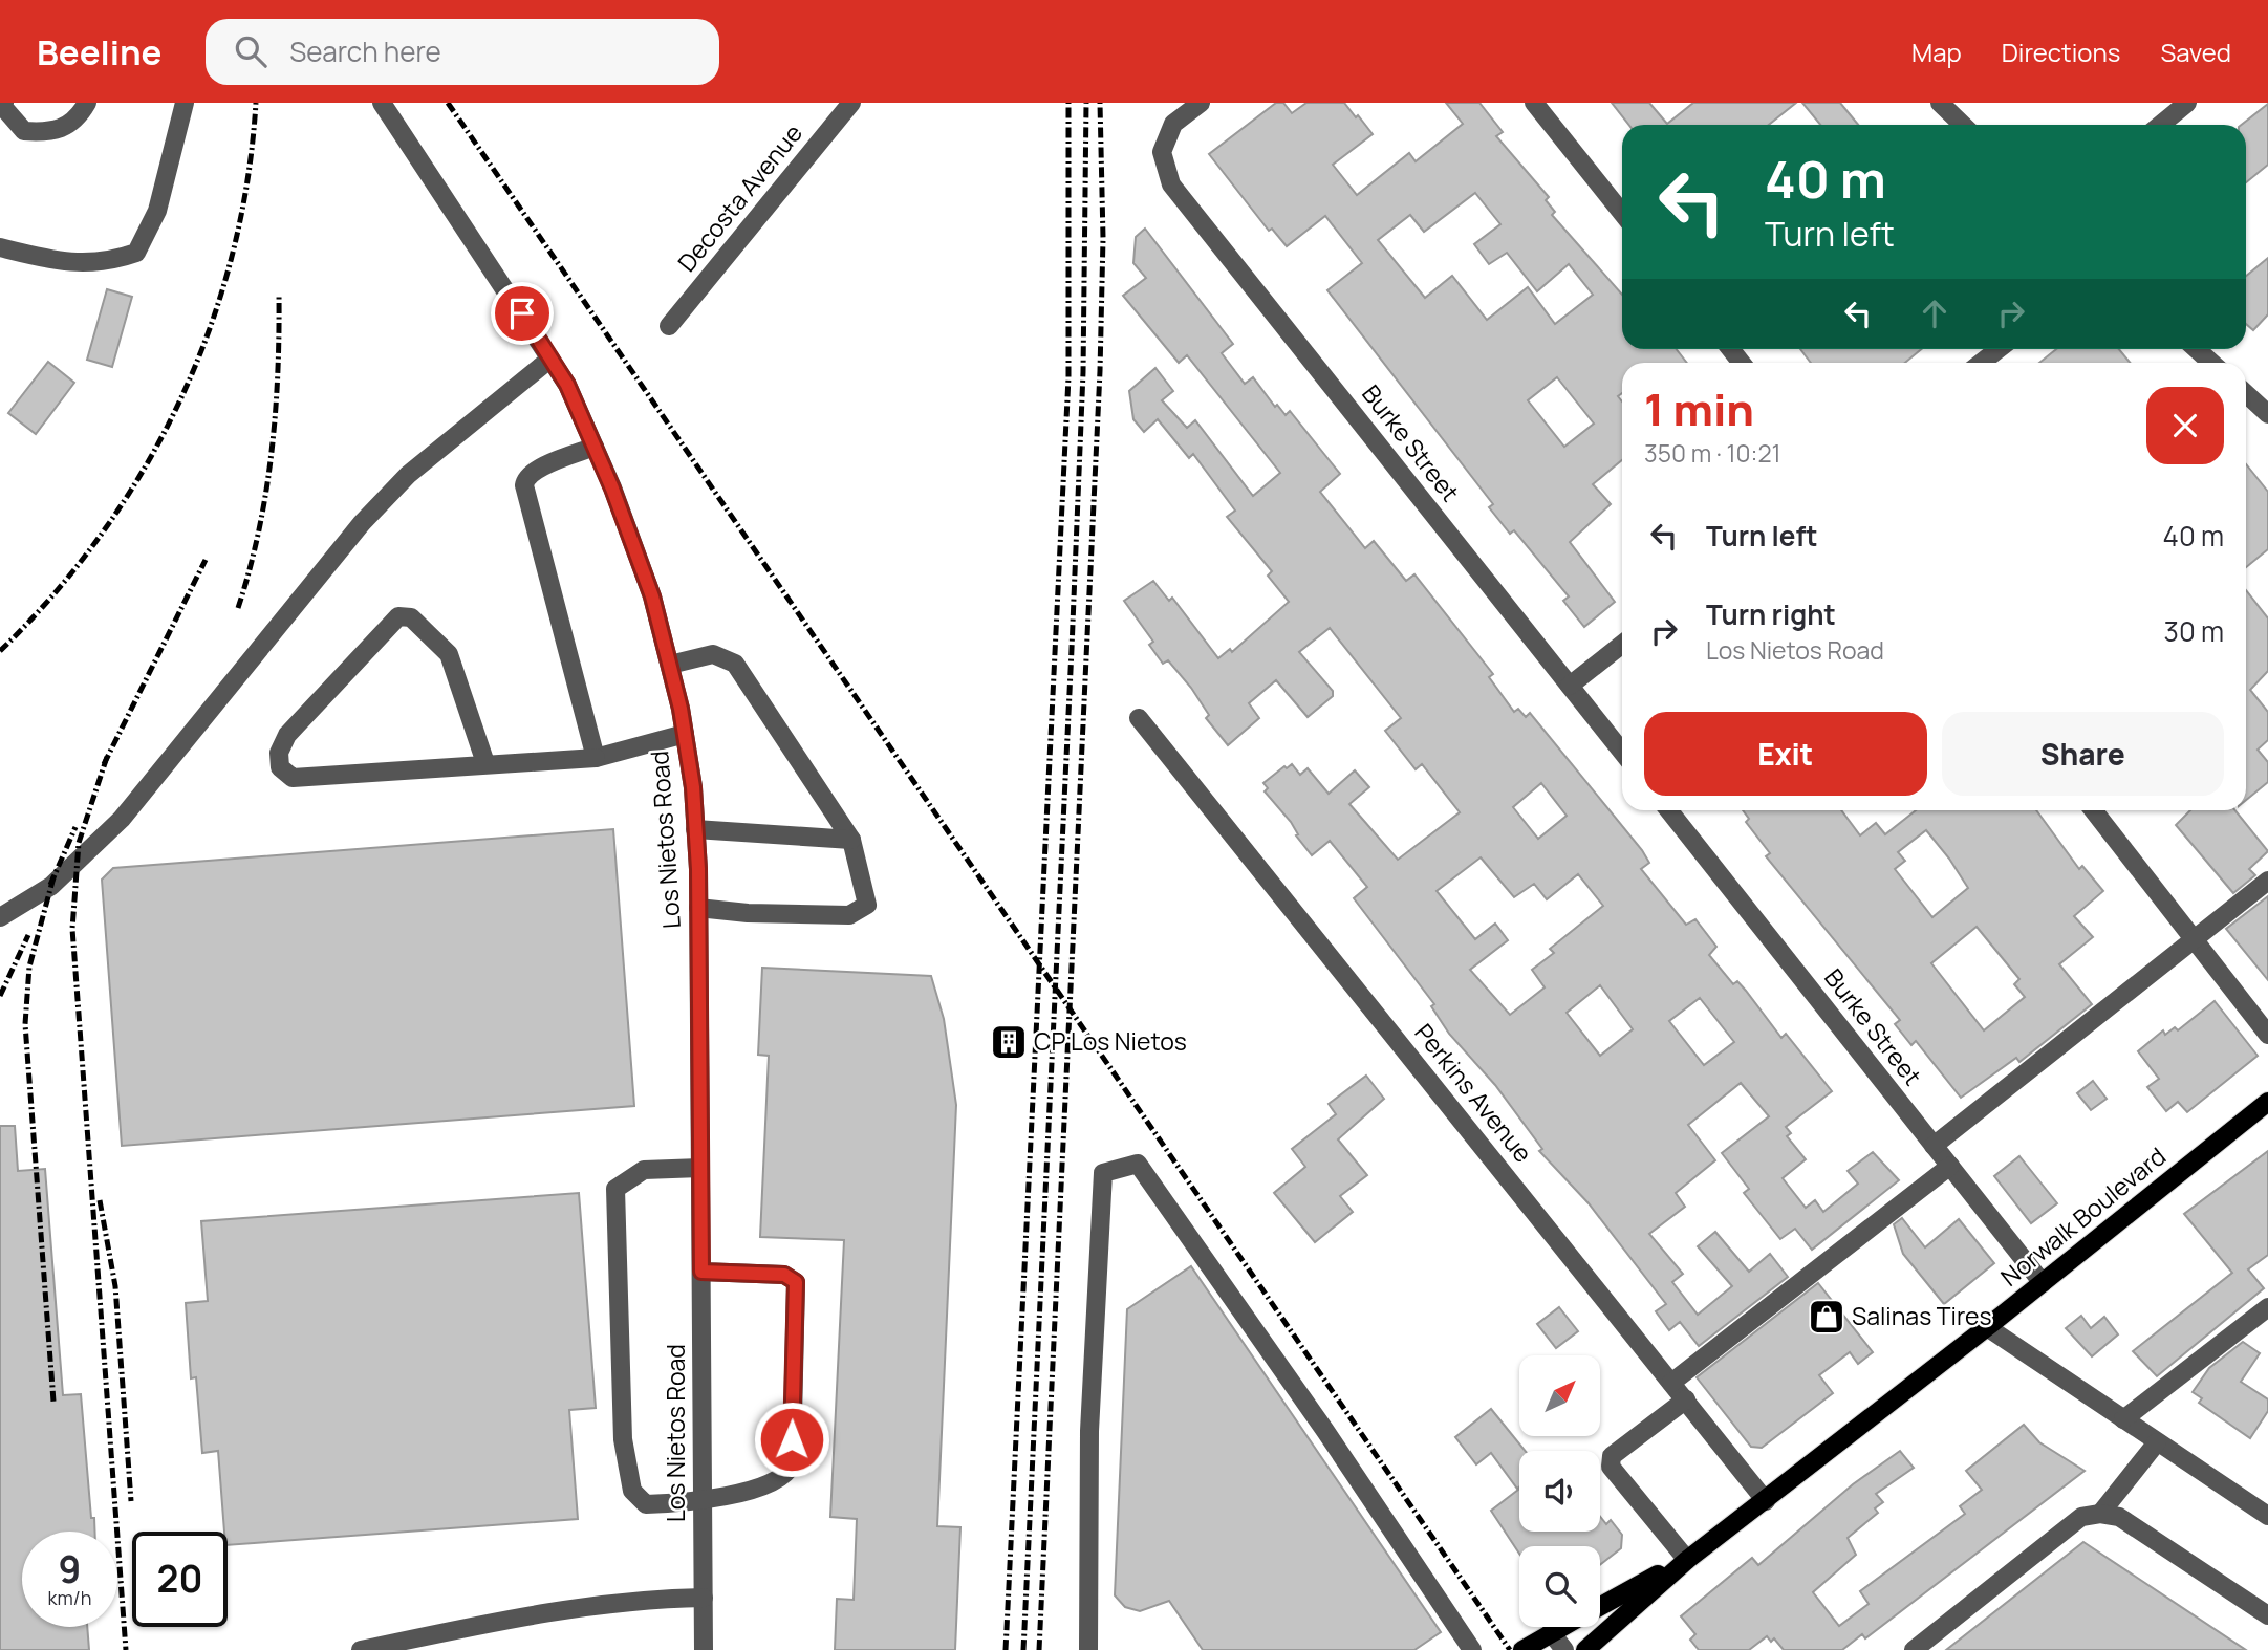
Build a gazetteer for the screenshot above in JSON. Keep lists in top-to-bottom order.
{
  "streets": {
    "main road": ["Norwalk Boulevard"],
    "street": [
      "Decosta Avenue",
      "Burke Street",
      "Los Nietos Road",
      "Perkins Avenue"
    ]
  },
  "crossings": [
    ["Burke Street", "Norwalk Boulevard"],
    ["Perkins Avenue", "Norwalk Boulevard"]
  ],
  "places": {
    "building": ["CP Los Nietos"],
    "shop": ["Salinas Tires"]
  },
  "north": "top right",
  "page": {
    "header": "Beeline",
    "search": "Search here",
    "nav": ["Map", "Directions", "Saved"],
    "turn": ["40 m", "Turn left"],
    "heading": ["1 min", "350 m · 10:21"],
    "list": [
      {
        "name": "Turn left",
        "value": "40 m"
      },
      {
        "name": "Turn right",
        "note": "Los Nietos Road",
        "value": "30 m"
      }
    ],
    "buttons": ["Exit", "Share"],
    "speed": "9 km/h",
    "limit": "20"
  }
}
